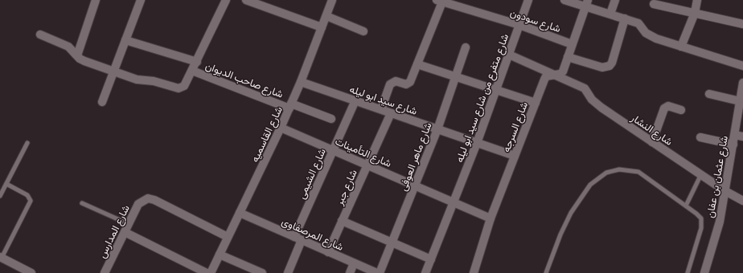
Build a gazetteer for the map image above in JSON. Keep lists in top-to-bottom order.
{
  "streets": {
    "street": [
      "شارع سودون",
      "شارع صاحب الديوان",
      "شارع متفرع من شارع سيد ابو ليله",
      "شارع سيد ابو ليله",
      "شارع السرجه",
      "شارع النشار",
      "شارع القاسميه",
      "شارع التأمينات",
      "شارع ماهر العوفى",
      "شارع الشيمى",
      "شارع عثمان بن عفان",
      "شارع جبر",
      "شارع المدارس",
      "شارع المرصفاوى"
    ]
  },
  "crossings": [
    ["شارع سودون", "شارع متفرع من شارع سيد ابو ليله"],
    ["شارع سودون", "شارع السرجه"],
    ["شارع صاحب الديوان", "شارع القاسميه"],
    ["شارع متفرع من شارع سيد ابو ليله", "شارع سيد ابو ليله"],
    ["شارع متفرع من شارع سيد ابو ليله", "شارع النشار"],
    ["شارع متفرع من شارع سيد ابو ليله", "شارع التأمينات"],
    ["شارع سيد ابو ليله", "شارع السرجه"],
    ["شارع سيد ابو ليله", "شارع القاسميه"],
    ["شارع سيد ابو ليله", "شارع ماهر العوفى"],
    ["شارع سيد ابو ليله", "شارع الشيمى"],
    ["شارع سيد ابو ليله", "شارع جبر"],
    ["شارع السرجه", "شارع النشار"],
    ["شارع السرجه", "شارع التأمينات"],
    ["شارع النشار", "شارع عثمان بن عفان"],
    ["شارع القاسميه", "شارع التأمينات"],
    ["شارع القاسميه", "شارع المدارس"],
    ["شارع القاسميه", "شارع المرصفاوى"],
    ["شارع التأمينات", "شارع ماهر العوفى"],
    ["شارع التأمينات", "شارع الشيمى"],
    ["شارع التأمينات", "شارع جبر"],
    ["شارع الشيمى", "شارع المرصفاوى"],
    ["شارع جبر", "شارع المرصفاوى"]
  ]
}
